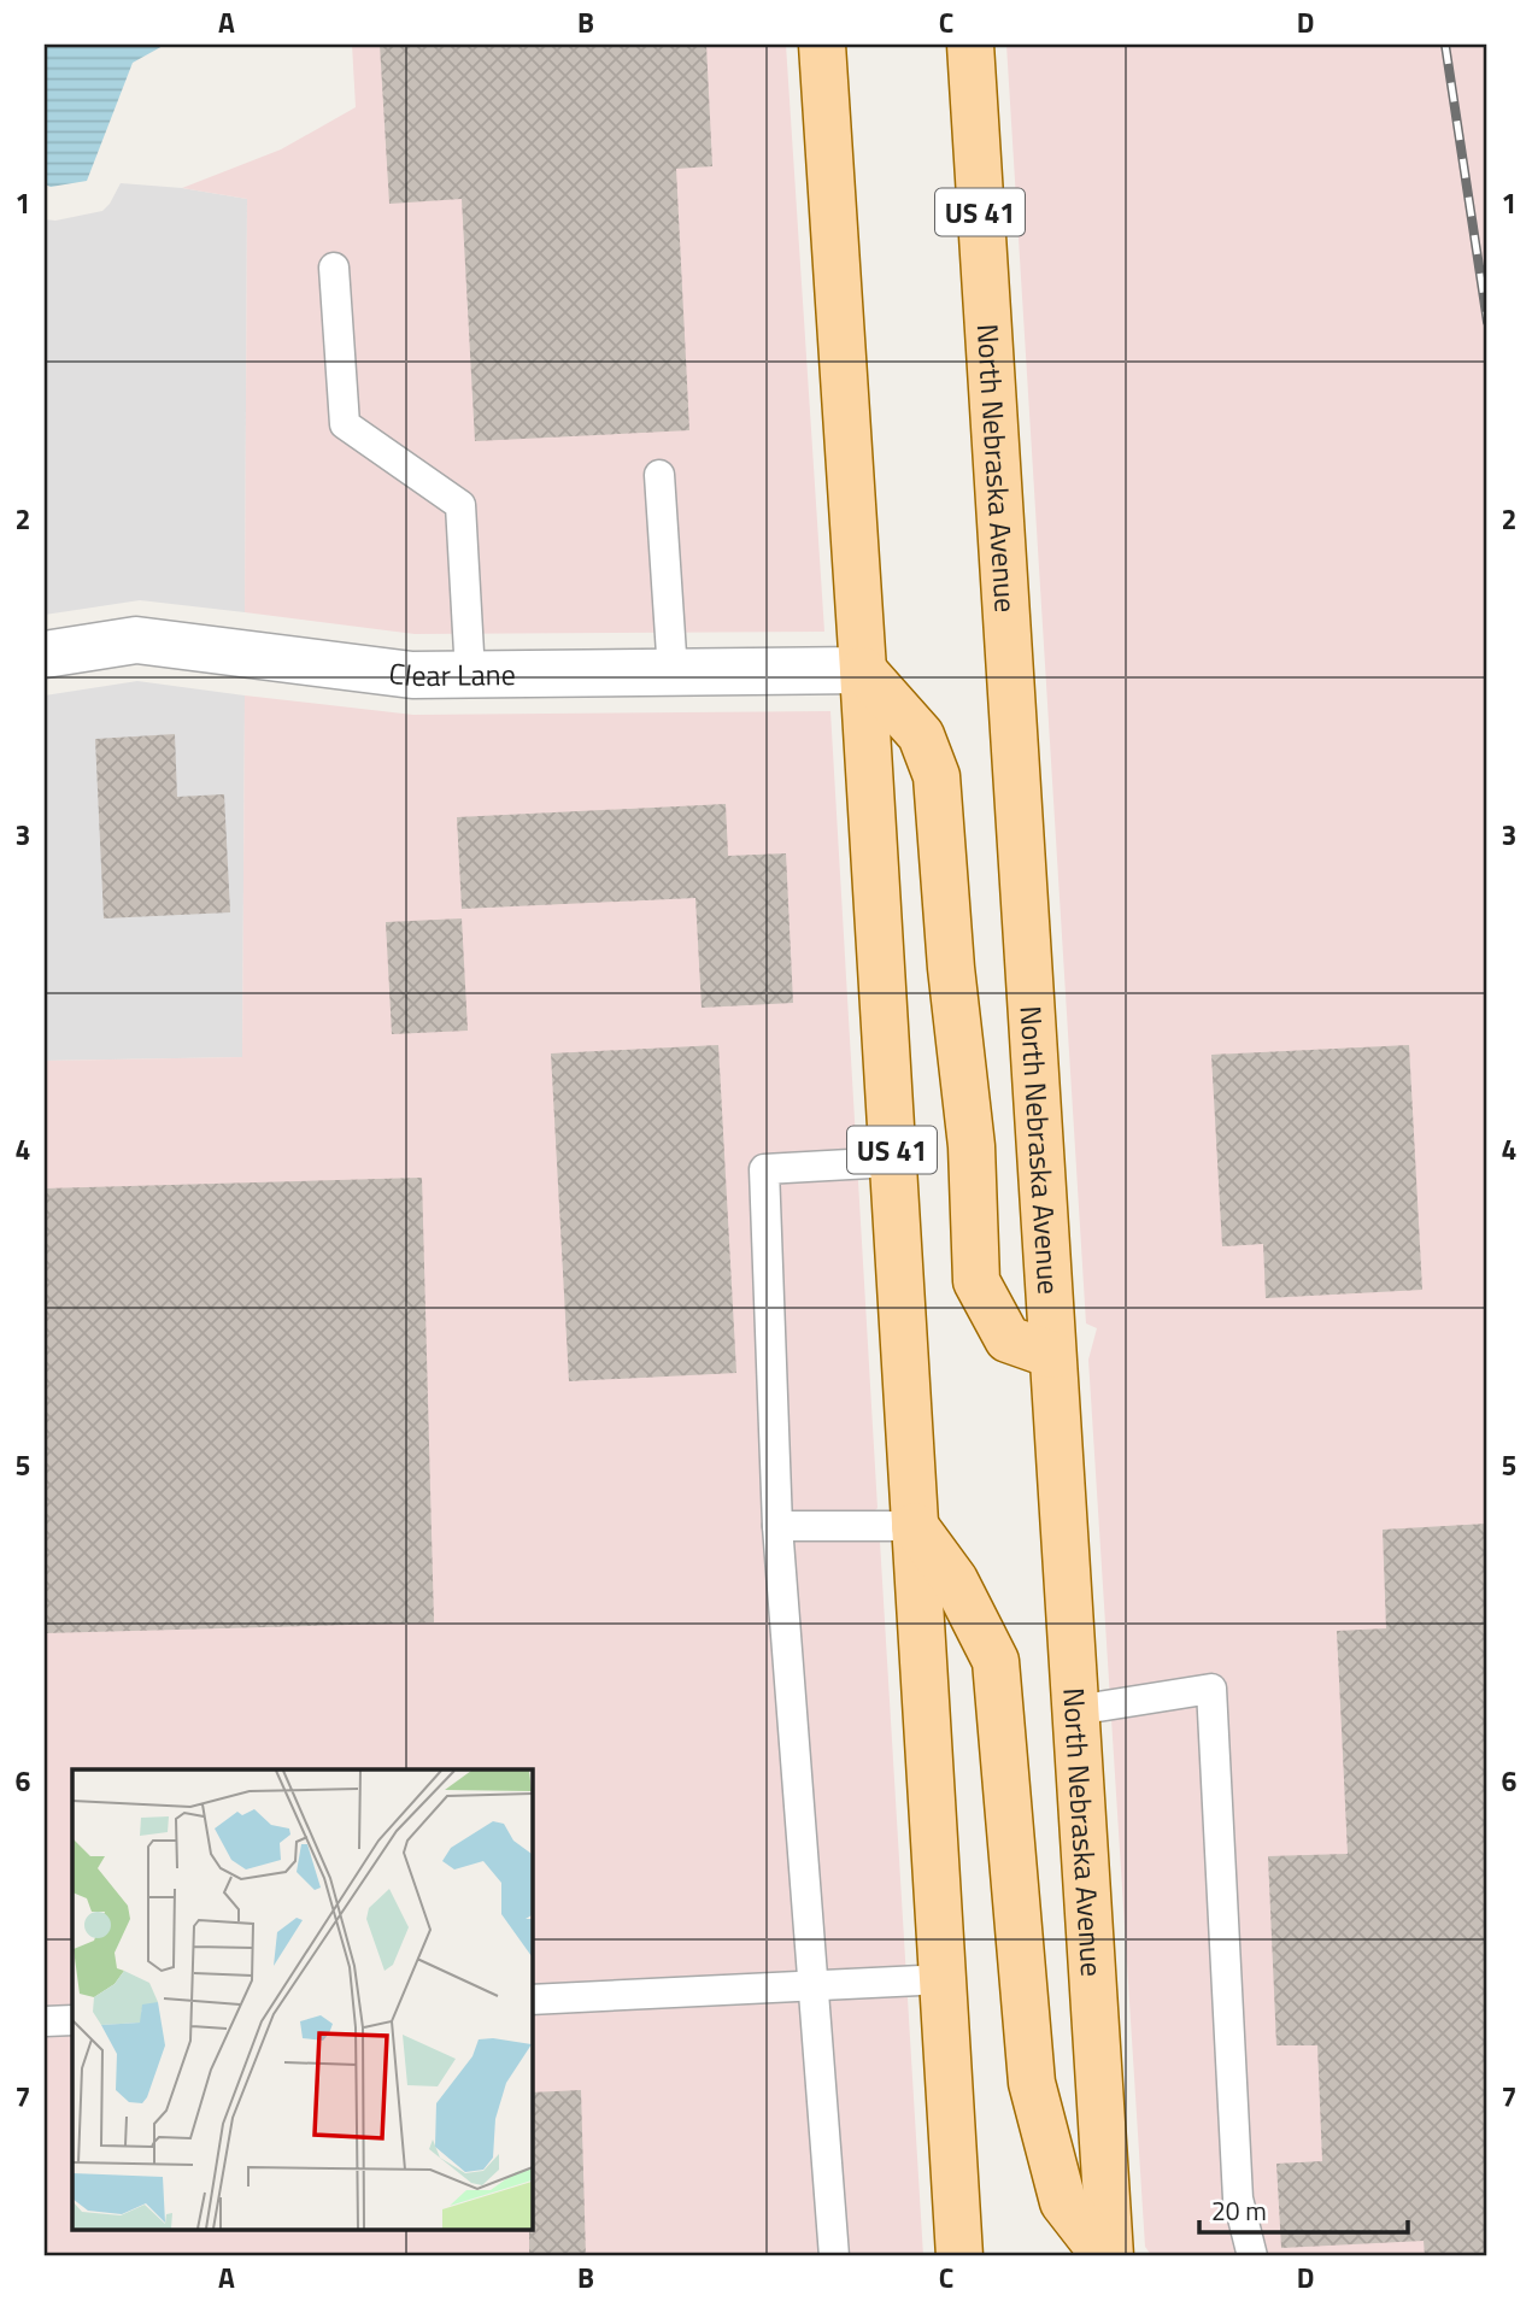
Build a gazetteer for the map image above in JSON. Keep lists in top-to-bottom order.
{
  "streets": {
    "main road": ["US 41", "North Nebraska Avenue"],
    "street": ["Clear Lane"]
  },
  "crossings": [
    ["US 41", "Clear Lane"]
  ],
  "scale_bar": "20 m",
  "grid": {
    "columns": [
      "A",
      "B",
      "C",
      "D"
    ],
    "rows": [
      "1",
      "2",
      "3",
      "4",
      "5",
      "6",
      "7"
    ]
  }
}
